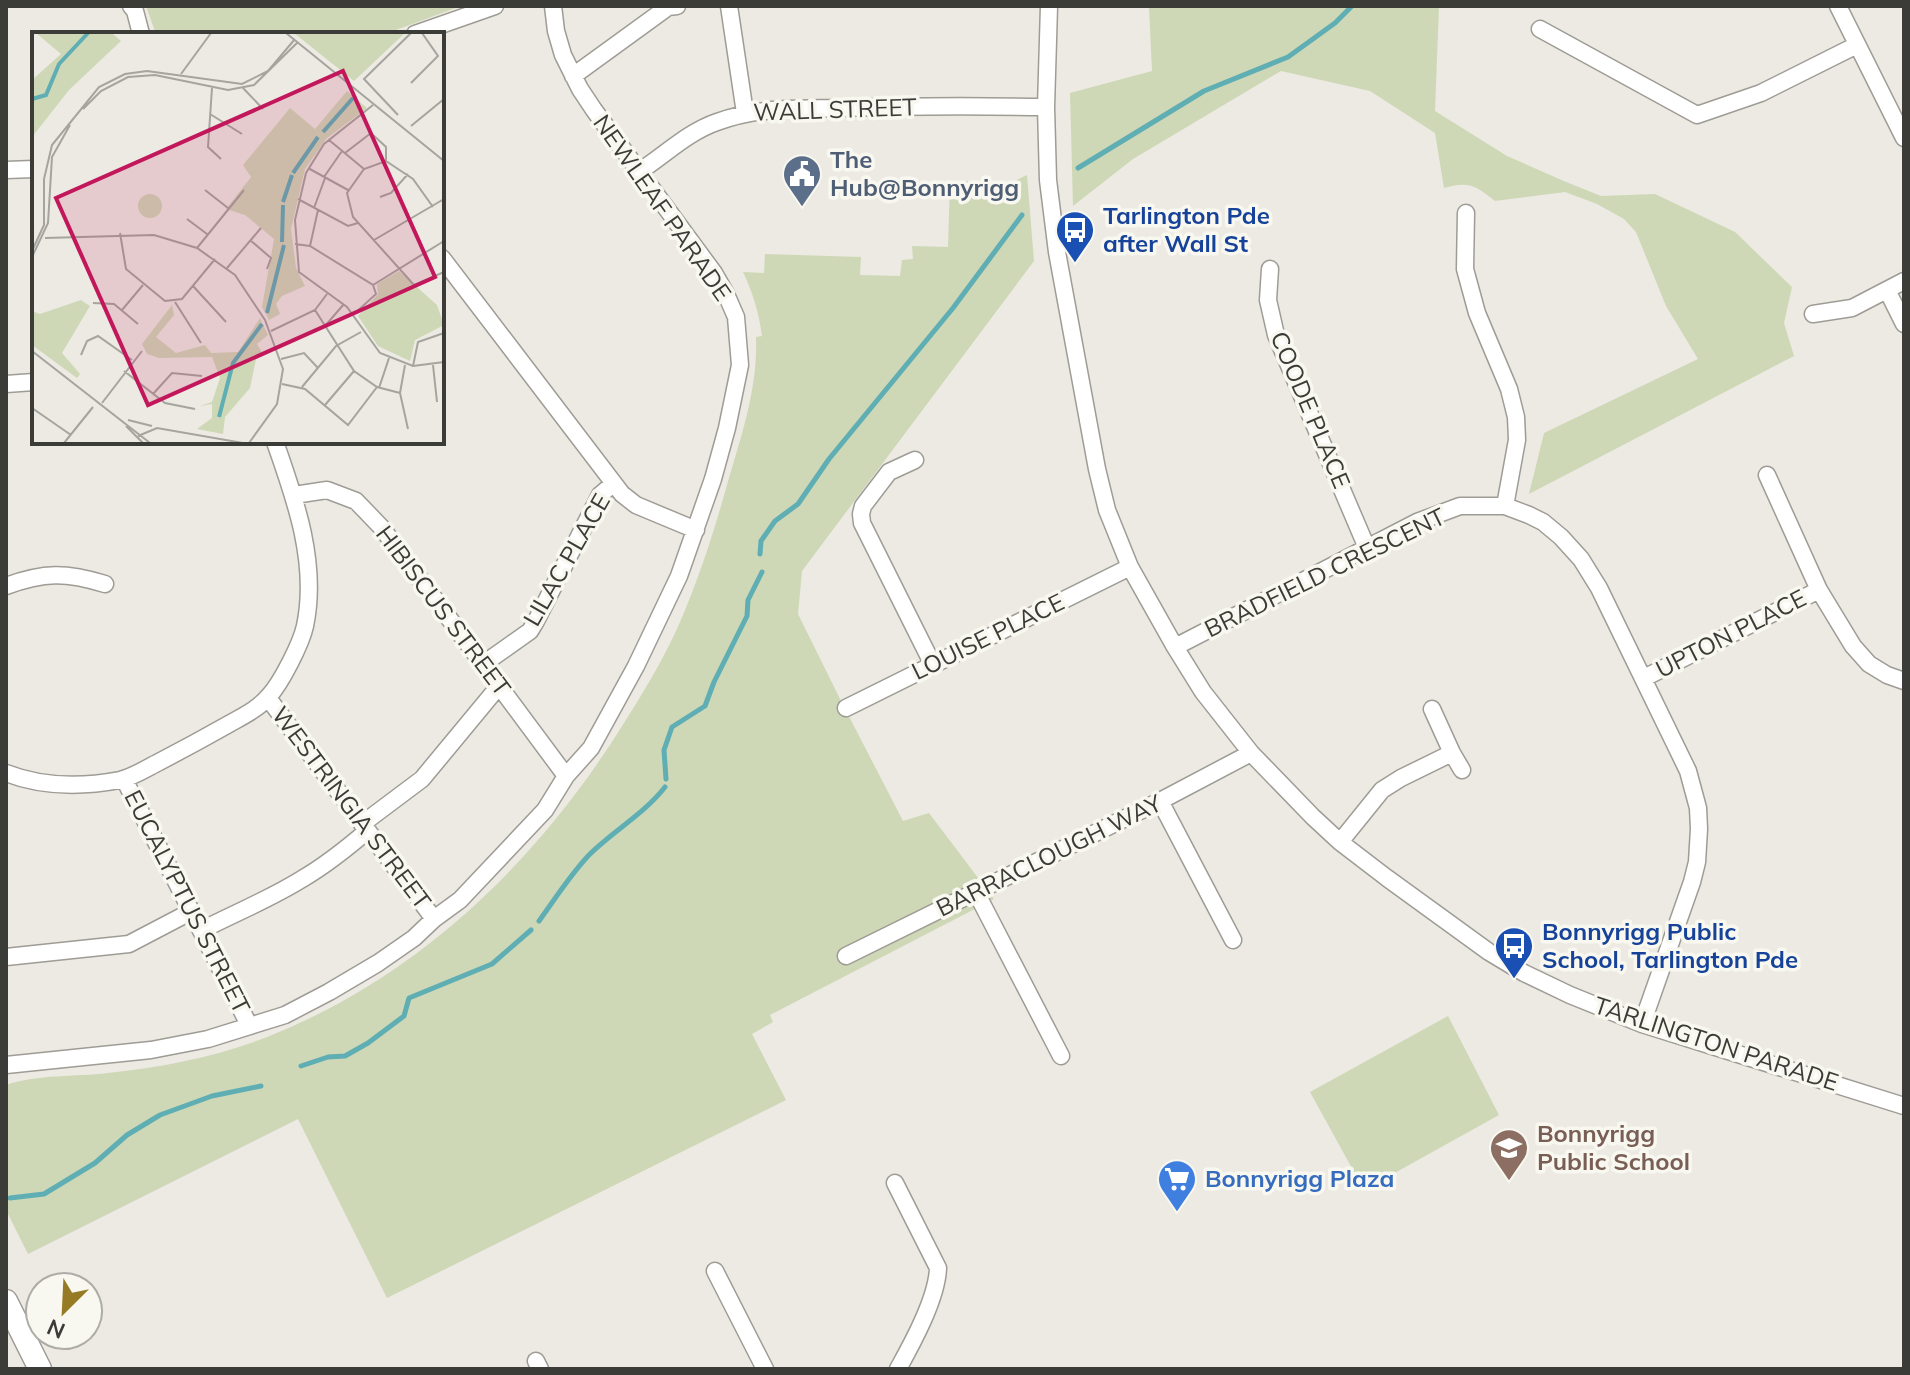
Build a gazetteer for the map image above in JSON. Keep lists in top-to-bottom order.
{
  "streets": {
    "street": [
      "WALL STREET",
      "NEWLEAF PARADE",
      "COODE PLACE",
      "LILAC PLACE",
      "BRADFIELD CRESCENT",
      "HIBISCUS STREET",
      "UPTON PLACE",
      "LOUISE PLACE",
      "WESTRINGIA STREET",
      "BARRACLOUGH WAY",
      "EUCALYPTUS STREET",
      "TARLINGTON PARADE"
    ]
  },
  "crossings": [
    ["WALL STREET", "NEWLEAF PARADE"],
    ["WALL STREET", "TARLINGTON PARADE"],
    ["NEWLEAF PARADE", "HIBISCUS STREET"],
    ["NEWLEAF PARADE", "WESTRINGIA STREET"],
    ["NEWLEAF PARADE", "EUCALYPTUS STREET"],
    ["COODE PLACE", "BRADFIELD CRESCENT"],
    ["LILAC PLACE", "HIBISCUS STREET"],
    ["BRADFIELD CRESCENT", "UPTON PLACE"],
    ["BRADFIELD CRESCENT", "TARLINGTON PARADE"],
    ["LOUISE PLACE", "TARLINGTON PARADE"],
    ["BARRACLOUGH WAY", "TARLINGTON PARADE"]
  ],
  "places": {
    "public building": ["The Hub@Bonnyrigg"],
    "bus stop": ["Tarlington Pde after Wall St", "Bonnyrigg Public School, Tarlington Pde"],
    "school or university": ["Bonnyrigg Public School"],
    "supermarket": ["Bonnyrigg Plaza"]
  },
  "north": "bottom left"
}
